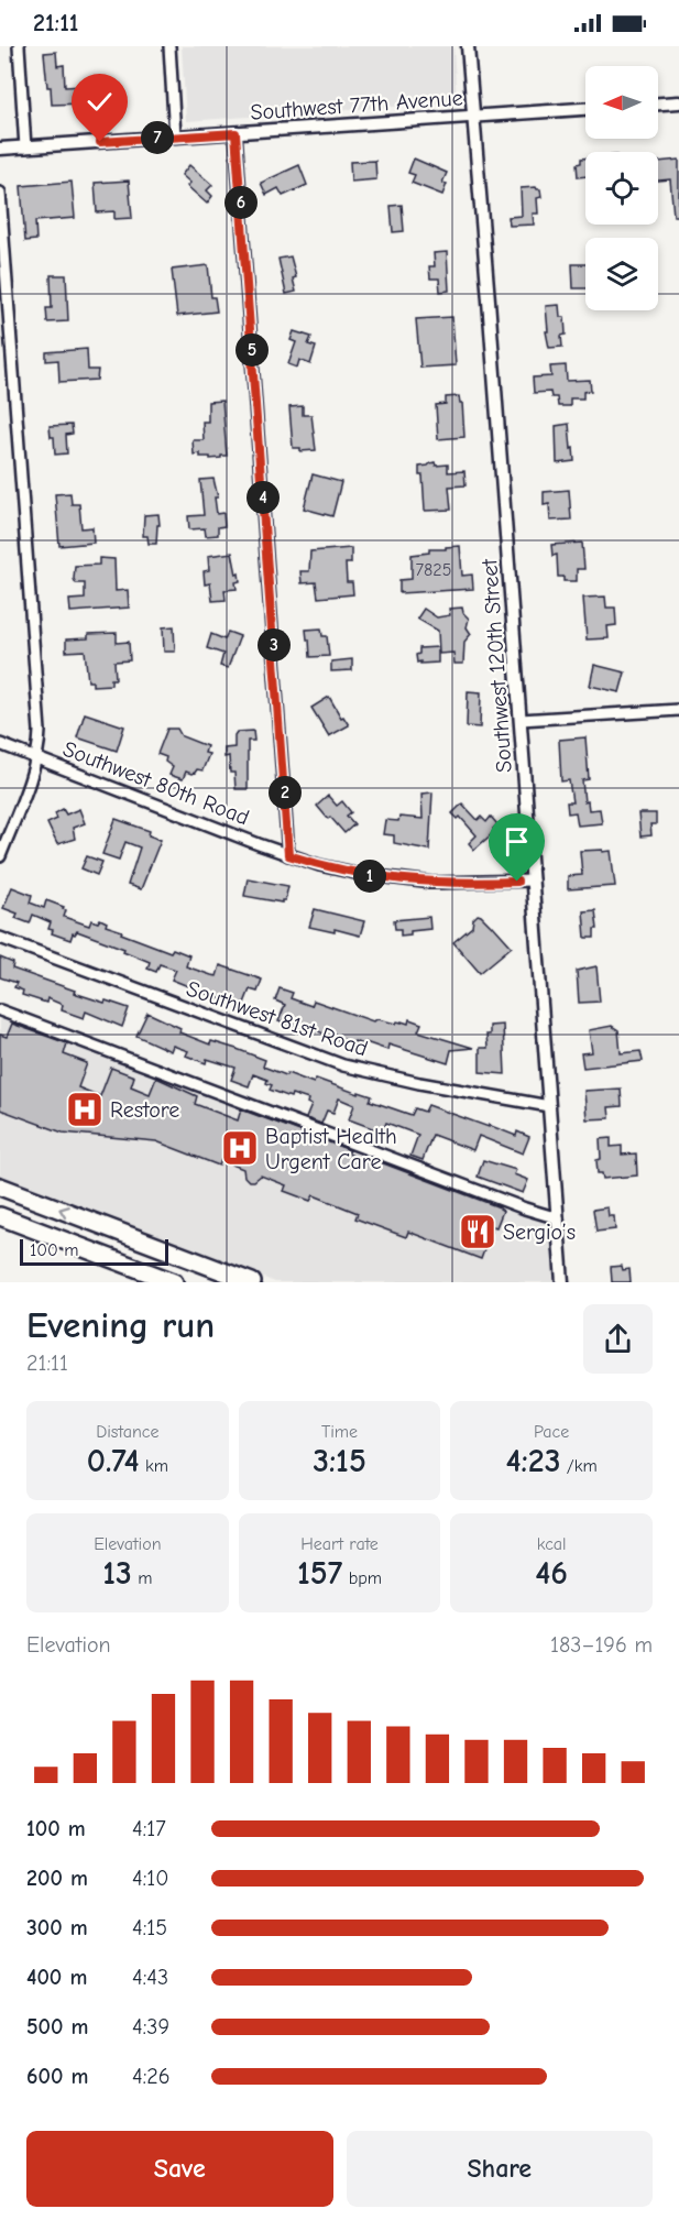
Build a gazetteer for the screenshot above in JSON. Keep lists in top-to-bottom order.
{
  "streets": {
    "street": [
      "Southwest 77th Avenue",
      "Southwest 120th Street",
      "Southwest 80th Road",
      "Southwest 81st Road"
    ]
  },
  "crossings": [
    ["Southwest 77th Avenue", "Southwest 120th Street"],
    ["Southwest 120th Street", "Southwest 80th Road"],
    ["Southwest 120th Street", "Southwest 81st Road"]
  ],
  "places": {
    "hospital": ["Restore", "Baptist Health Urgent Care"],
    "restaurant": ["Sergio’s"]
  },
  "house_numbers": ["7825"],
  "scale_bar": "100 m",
  "north": "left",
  "page": {
    "status": "21:11",
    "pins": [
      "7",
      "6",
      "5",
      "4",
      "3",
      "2",
      "1"
    ],
    "scale": "100 m",
    "heading": ["Evening run", "21:11"],
    "stats": [
      ["Distance", "0.74 km"],
      ["Time", "3:15"],
      ["Pace", "4:23 /km"],
      ["Elevation", "13 m"],
      ["Heart rate", "157 bpm"],
      ["kcal", "46"]
    ],
    "chart": ["Elevation", "183–196 m"],
    "list": [
      {
        "name": "100 m",
        "note": "4:17"
      },
      {
        "name": "200 m",
        "note": "4:10"
      },
      {
        "name": "300 m",
        "note": "4:15"
      },
      {
        "name": "400 m",
        "note": "4:43"
      },
      {
        "name": "500 m",
        "note": "4:39"
      },
      {
        "name": "600 m",
        "note": "4:26"
      }
    ],
    "buttons": ["Save", "Share"]
  }
}
